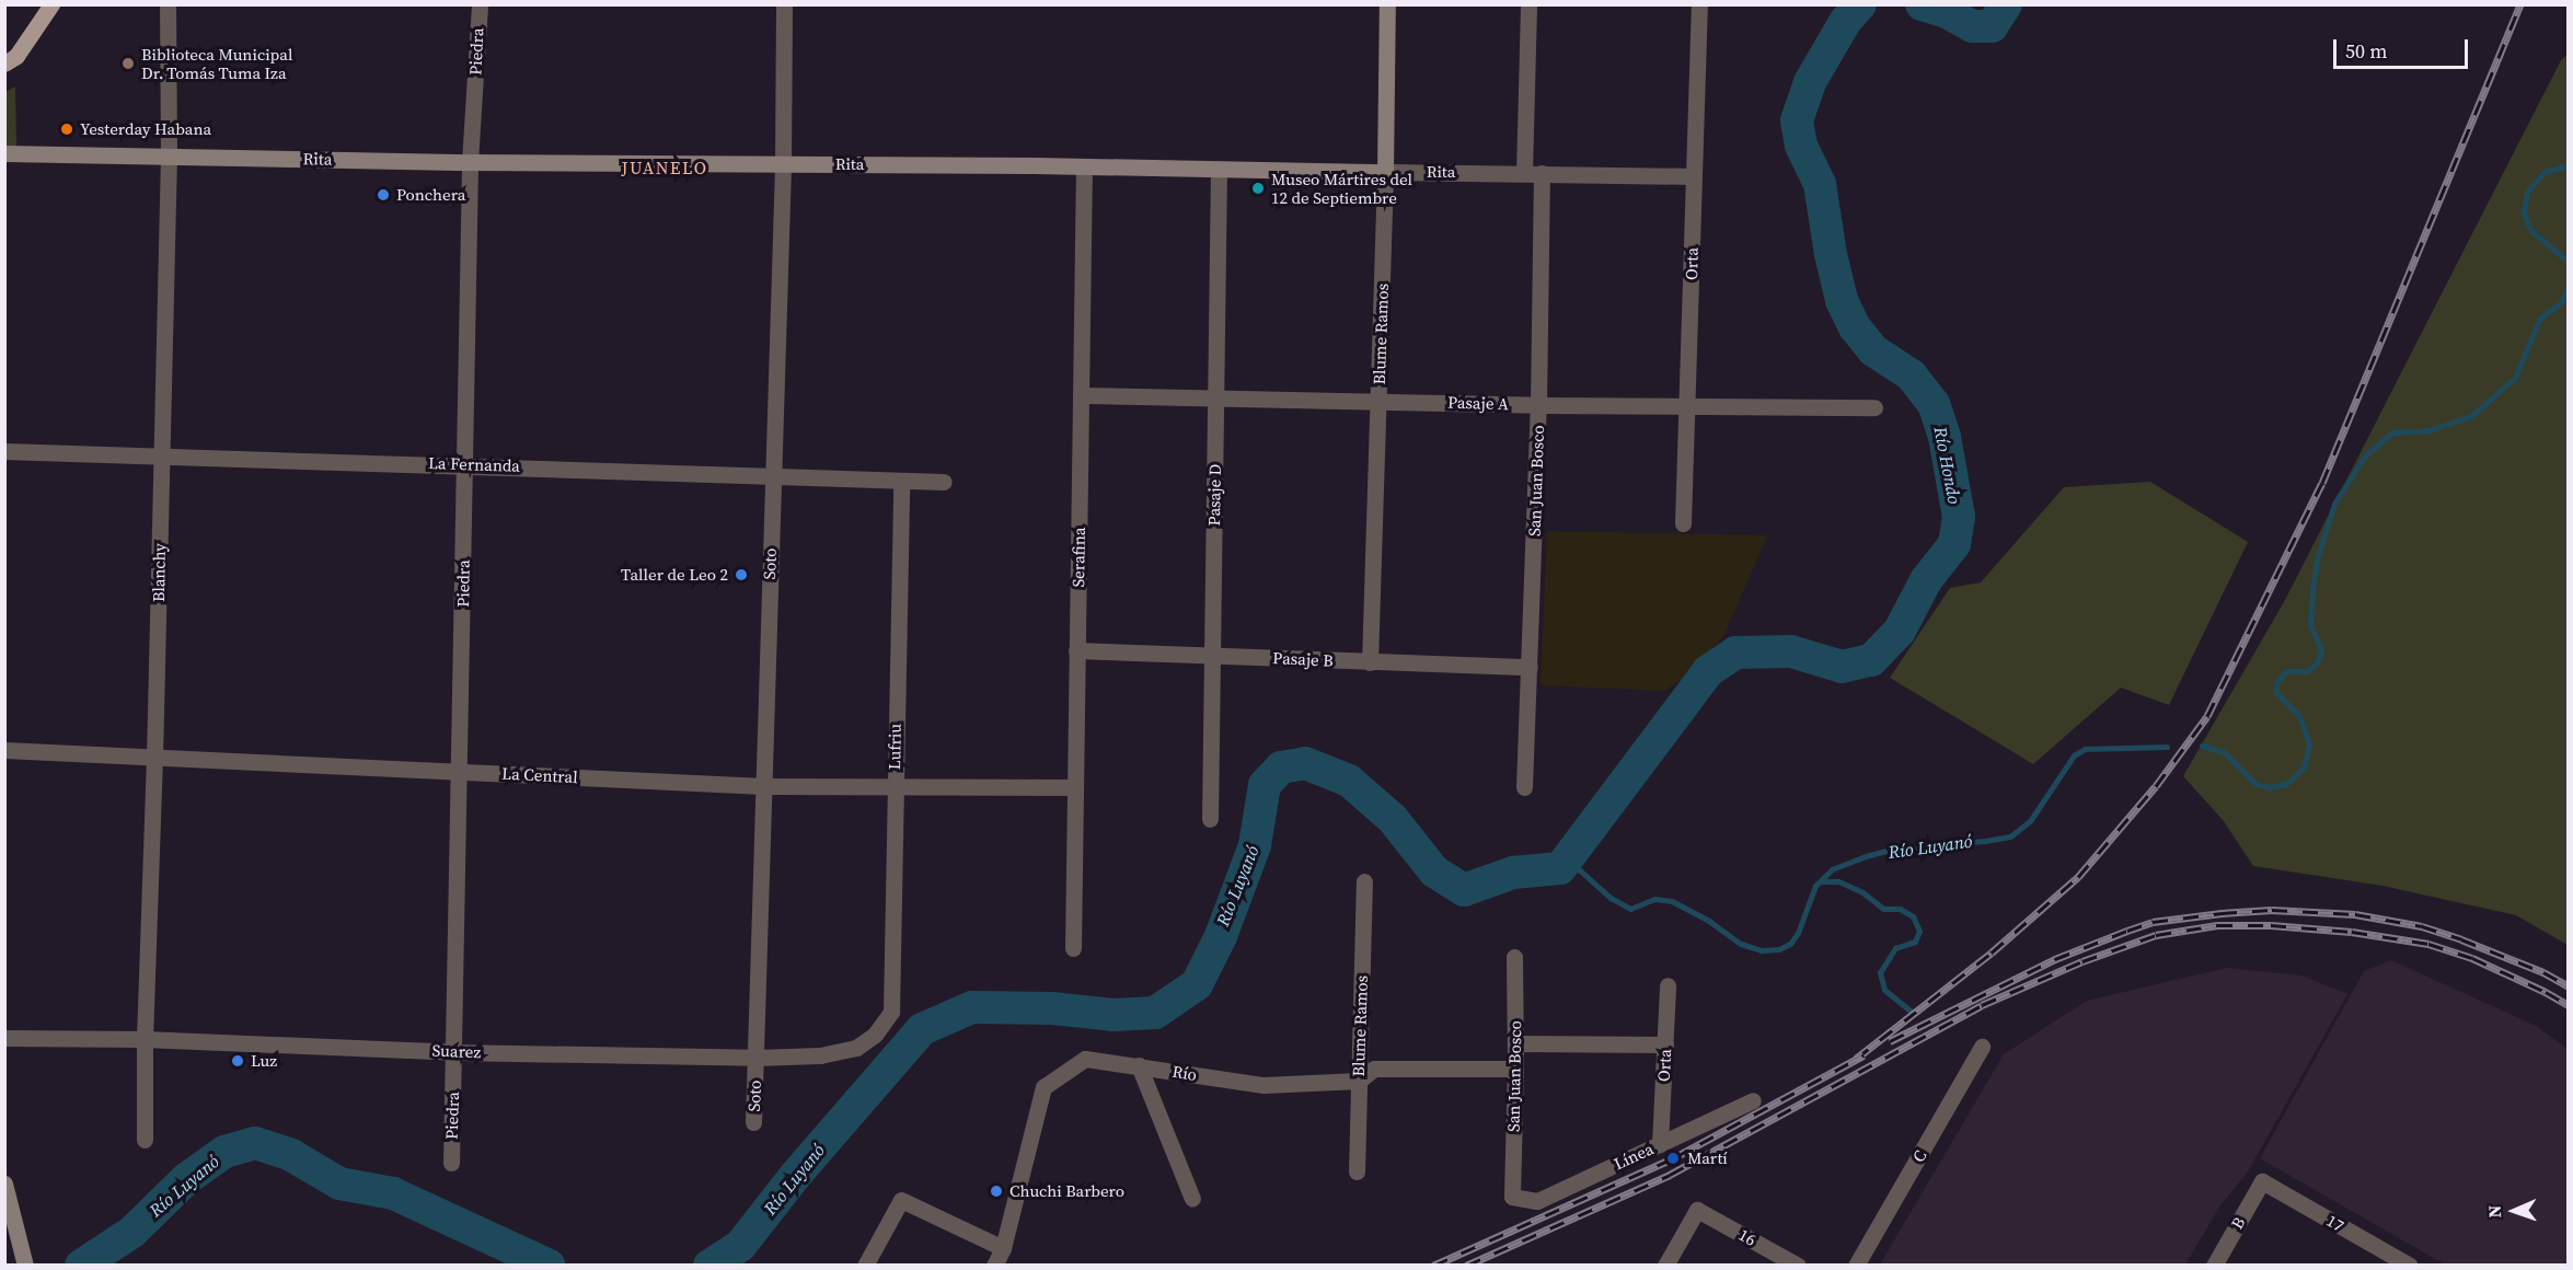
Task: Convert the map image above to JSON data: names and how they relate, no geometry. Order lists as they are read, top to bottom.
{
  "streets": {
    "street": [
      "Piedra",
      "Rita",
      "Orta",
      "Blume Ramos",
      "Pasaje A",
      "La Fernanda",
      "San Juan Bosco",
      "Pasaje D",
      "Serafina",
      "Soto",
      "Blanchy",
      "Pasaje B",
      "Lufriu",
      "La Central",
      "Suarez",
      "Río",
      "Línea",
      "C",
      "B",
      "17",
      "16"
    ]
  },
  "crossings": [
    ["Piedra", "Rita"],
    ["Piedra", "La Fernanda"],
    ["Piedra", "La Central"],
    ["Piedra", "Suarez"],
    ["Rita", "Orta"],
    ["Rita", "Blume Ramos"],
    ["Rita", "San Juan Bosco"],
    ["Rita", "Pasaje D"],
    ["Rita", "Serafina"],
    ["Rita", "Soto"],
    ["Rita", "Blanchy"],
    ["Orta", "Pasaje A"],
    ["Orta", "Línea"],
    ["Blume Ramos", "Pasaje A"],
    ["Blume Ramos", "Pasaje B"],
    ["Blume Ramos", "Río"],
    ["Pasaje A", "San Juan Bosco"],
    ["Pasaje A", "Pasaje D"],
    ["Pasaje A", "Serafina"],
    ["La Fernanda", "Soto"],
    ["La Fernanda", "Blanchy"],
    ["La Fernanda", "Lufriu"],
    ["San Juan Bosco", "Pasaje B"],
    ["San Juan Bosco", "Río"],
    ["San Juan Bosco", "Línea"],
    ["Pasaje D", "Pasaje B"],
    ["Serafina", "Pasaje B"],
    ["Serafina", "La Central"],
    ["Soto", "La Central"],
    ["Soto", "Suarez"],
    ["Blanchy", "La Central"],
    ["Blanchy", "Suarez"],
    ["Lufriu", "La Central"],
    ["Lufriu", "Suarez"],
    ["B", "17"]
  ],
  "districts": ["JUANELO"],
  "water": ["Río Hondo", "Río Luyanó"],
  "places": [
    "Biblioteca Municipal Dr. Tomás Tuma Iza",
    "Yesterday Habana",
    "Museo Mártires del 12 de Septiembre",
    "Ponchera",
    "Taller de Leo 2",
    "Luz",
    "Martí",
    "Chuchi Barbero"
  ],
  "scale_bar": "50 m",
  "north": "left"
}
